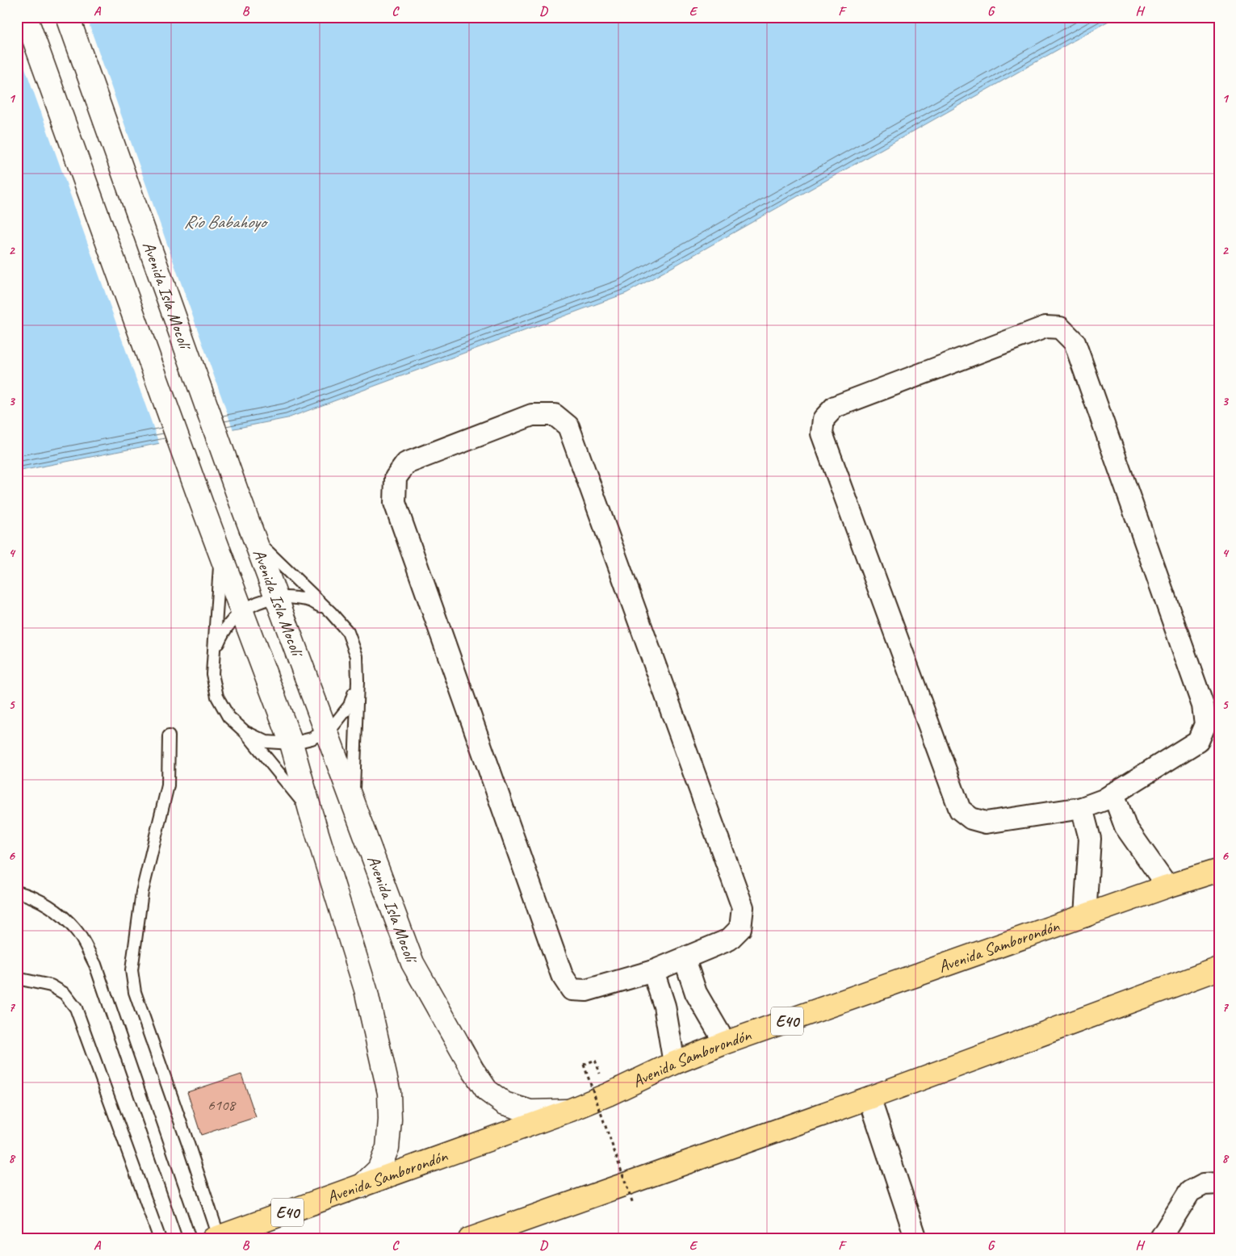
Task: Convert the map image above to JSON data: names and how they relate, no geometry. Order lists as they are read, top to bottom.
{
  "streets": {
    "highway": ["Avenida Samborondón", "E40"],
    "street": ["Avenida Isla Mocolí"]
  },
  "crossings": [
    ["Avenida Isla Mocolí", "Avenida Samborondón"]
  ],
  "water": ["Río Babahoyo"],
  "house_numbers": ["6108"],
  "grid": {
    "columns": [
      "A",
      "B",
      "C",
      "D",
      "E",
      "F",
      "G",
      "H"
    ],
    "rows": [
      "1",
      "2",
      "3",
      "4",
      "5",
      "6",
      "7",
      "8"
    ]
  }
}
